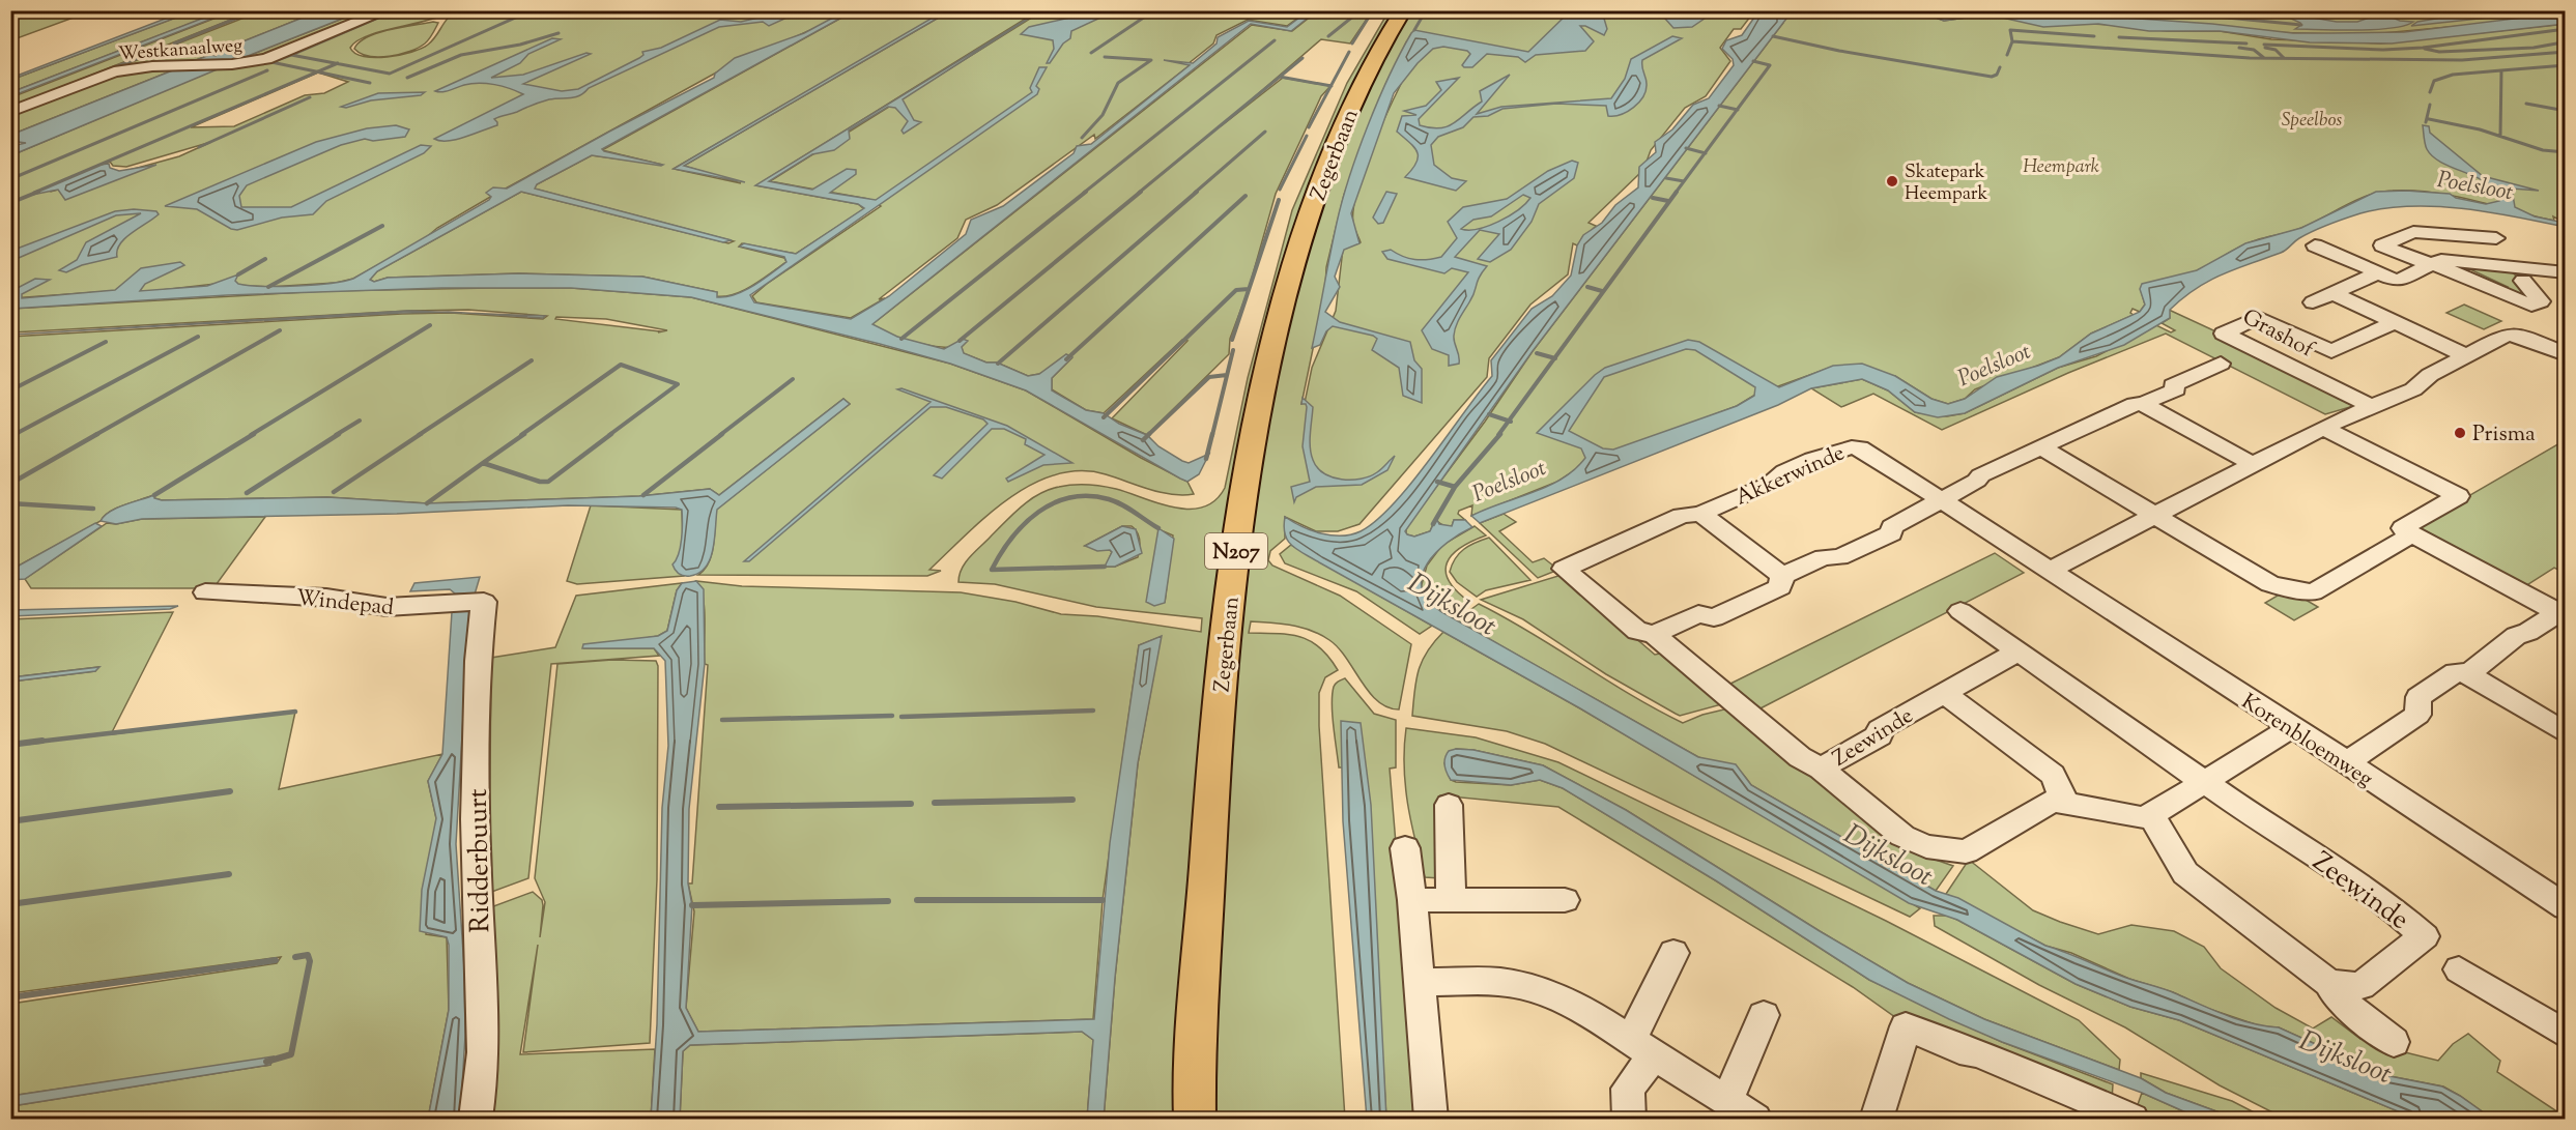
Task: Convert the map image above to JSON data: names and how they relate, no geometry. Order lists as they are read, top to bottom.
{
  "streets": {
    "main road": ["Zegerbaan", "N207"],
    "street": [
      "Westkanaalweg",
      "Grashof",
      "Akkerwinde",
      "Windepad",
      "Zeewinde",
      "Korenbloemweg",
      "Ridderbuurt"
    ]
  },
  "crossings": [
    ["Akkerwinde", "Zeewinde"],
    ["Akkerwinde", "Korenbloemweg"],
    ["Windepad", "Ridderbuurt"]
  ],
  "water": ["Poelsloot", "Dijksloot"],
  "parks": ["Speelbos", "Heempark"],
  "places": ["Skatepark Heempark", "Prisma"]
}
